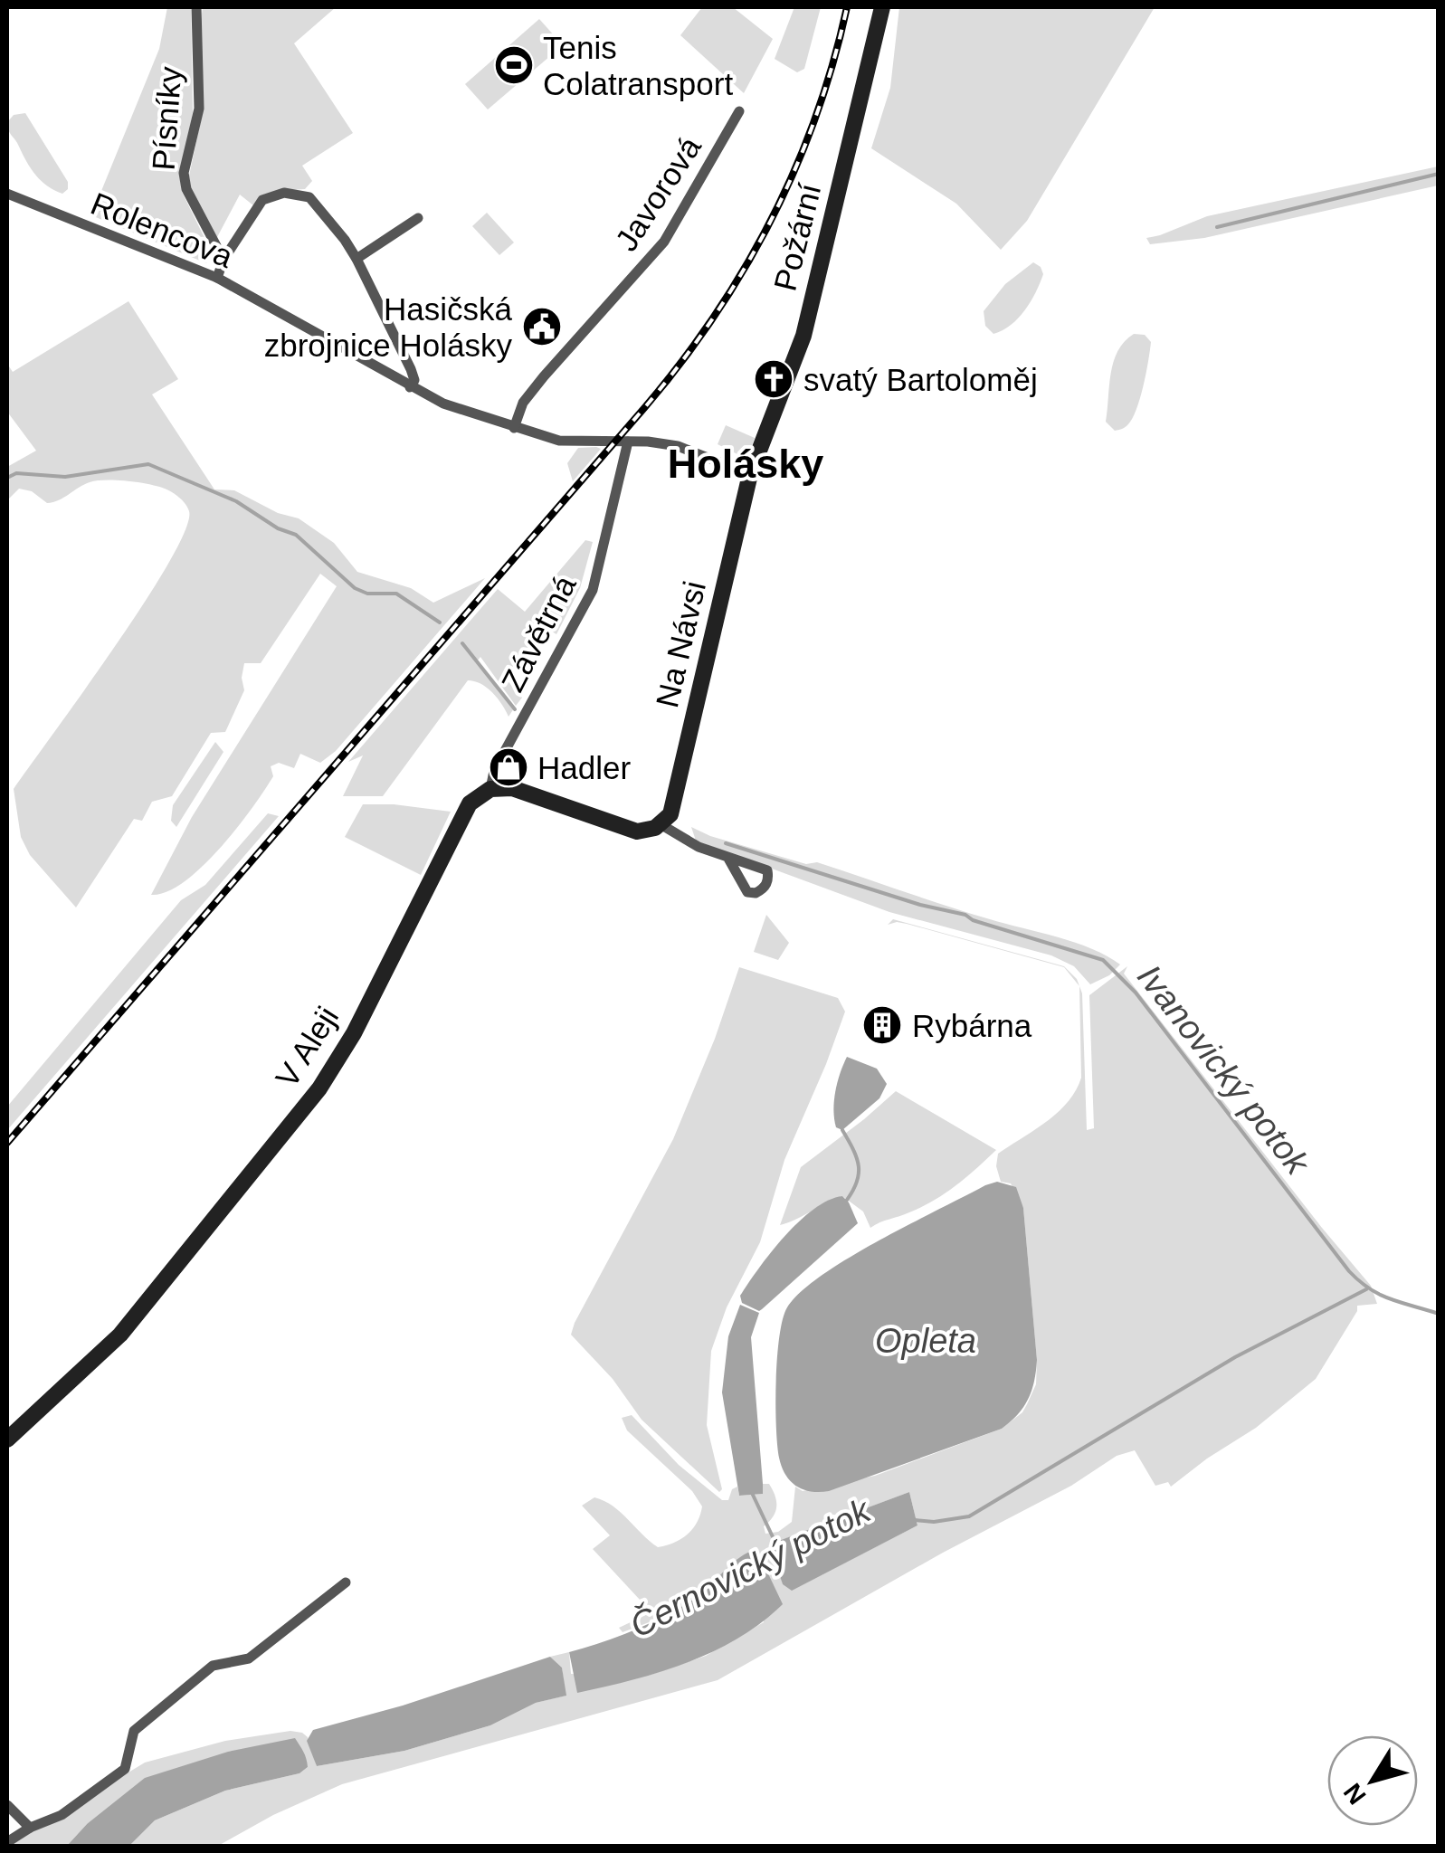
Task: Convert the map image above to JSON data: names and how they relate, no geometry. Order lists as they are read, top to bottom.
{
  "streets": {
    "street": [
      "Písníky",
      "Javorová",
      "Rolencova",
      "Požární",
      "Závětrná",
      "Na Návsi",
      "V Aleji"
    ]
  },
  "crossings": [
    ["Javorová", "Rolencova"],
    ["Rolencova", "Požární"],
    ["Rolencova", "Závětrná"],
    ["Rolencova", "Na Návsi"],
    ["Požární", "Na Návsi"],
    ["Závětrná", "V Aleji"]
  ],
  "districts": ["Holásky"],
  "water": ["Ivanovický potok", "Opleta", "Černovický potok"],
  "places": {
    "sports": ["Tenis Colatransport"],
    "public building": ["Hasičská zbrojnice Holásky"],
    "church": ["svatý Bartoloměj"],
    "shop": ["Hadler"],
    "building": ["Rybárna"]
  },
  "north": "bottom left"
}
